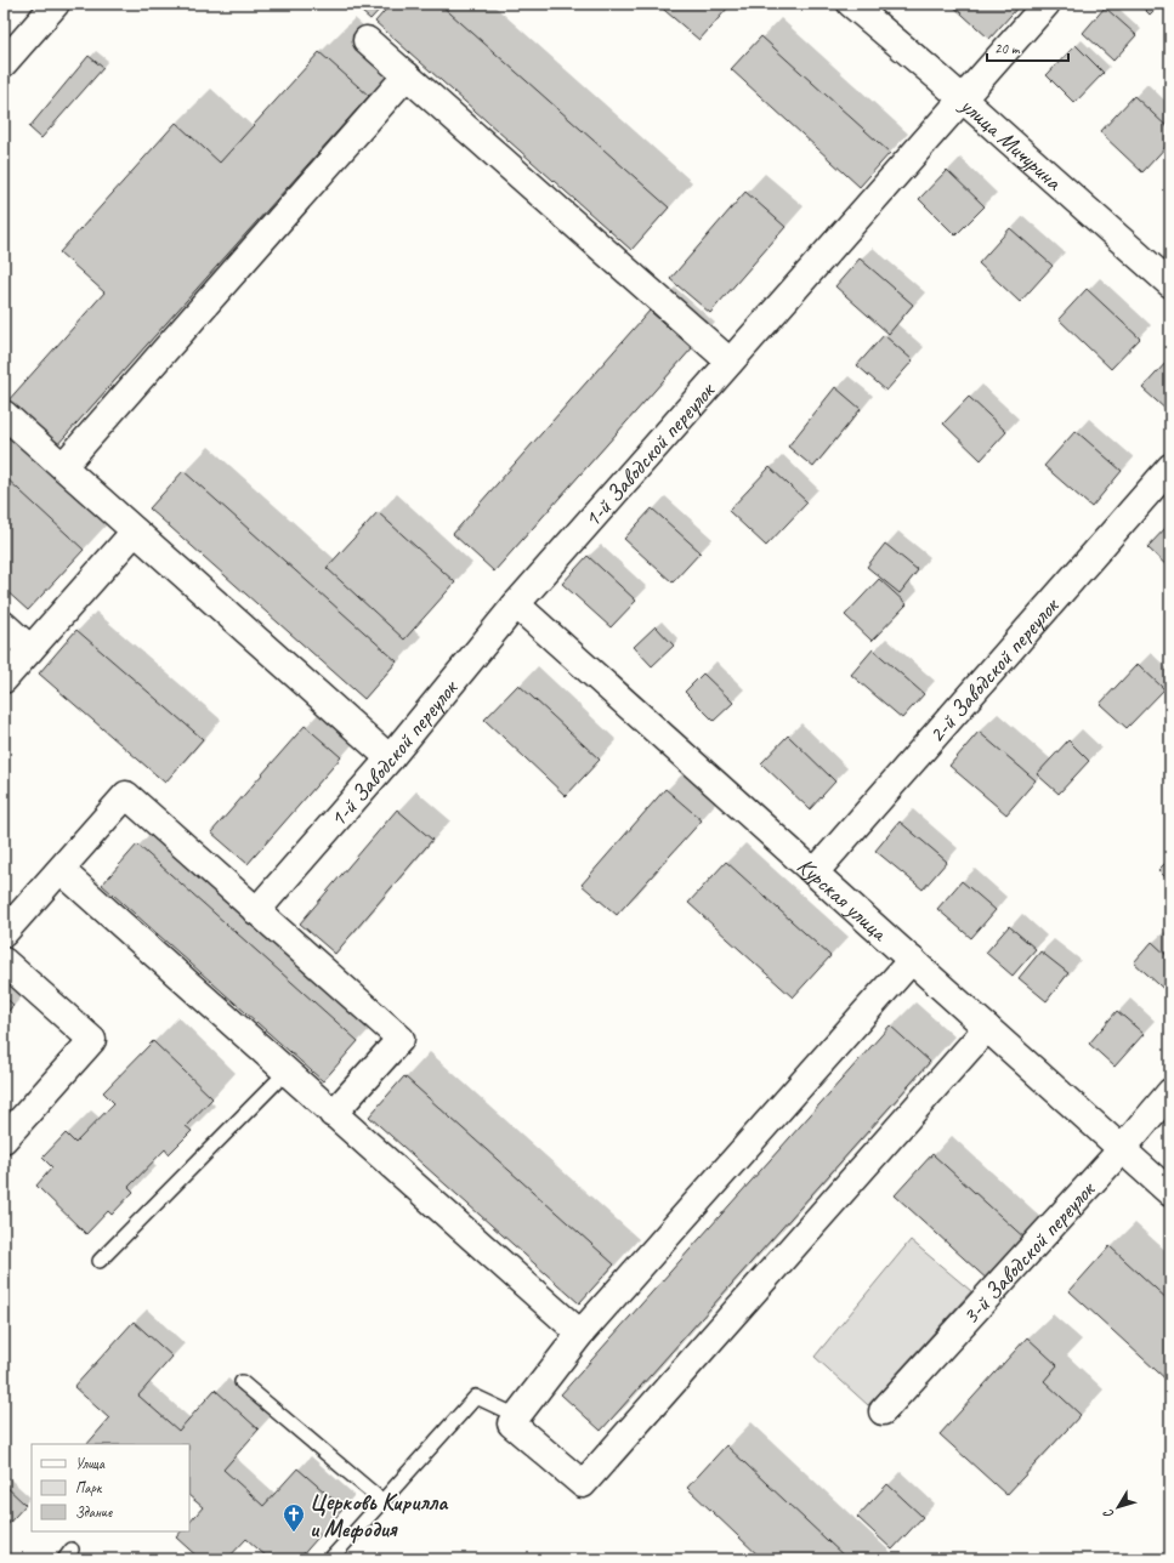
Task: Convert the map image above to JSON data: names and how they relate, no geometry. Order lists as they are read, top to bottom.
{
  "streets": {
    "street": [
      "улица Мичурина",
      "1-й Заводской переулок",
      "2-й Заводской переулок",
      "Курская улица",
      "3-й Заводской переулок"
    ]
  },
  "crossings": [
    ["улица Мичурина", "1-й Заводской переулок"],
    ["1-й Заводской переулок", "Курская улица"],
    ["2-й Заводской переулок", "Курская улица"],
    ["Курская улица", "3-й Заводской переулок"]
  ],
  "places": {
    "church": ["Церковь Кирилла и Мефодия"]
  },
  "legend": ["Улица", "Парк", "Здание"],
  "scale_bar": "20 m",
  "north": "bottom left"
}
